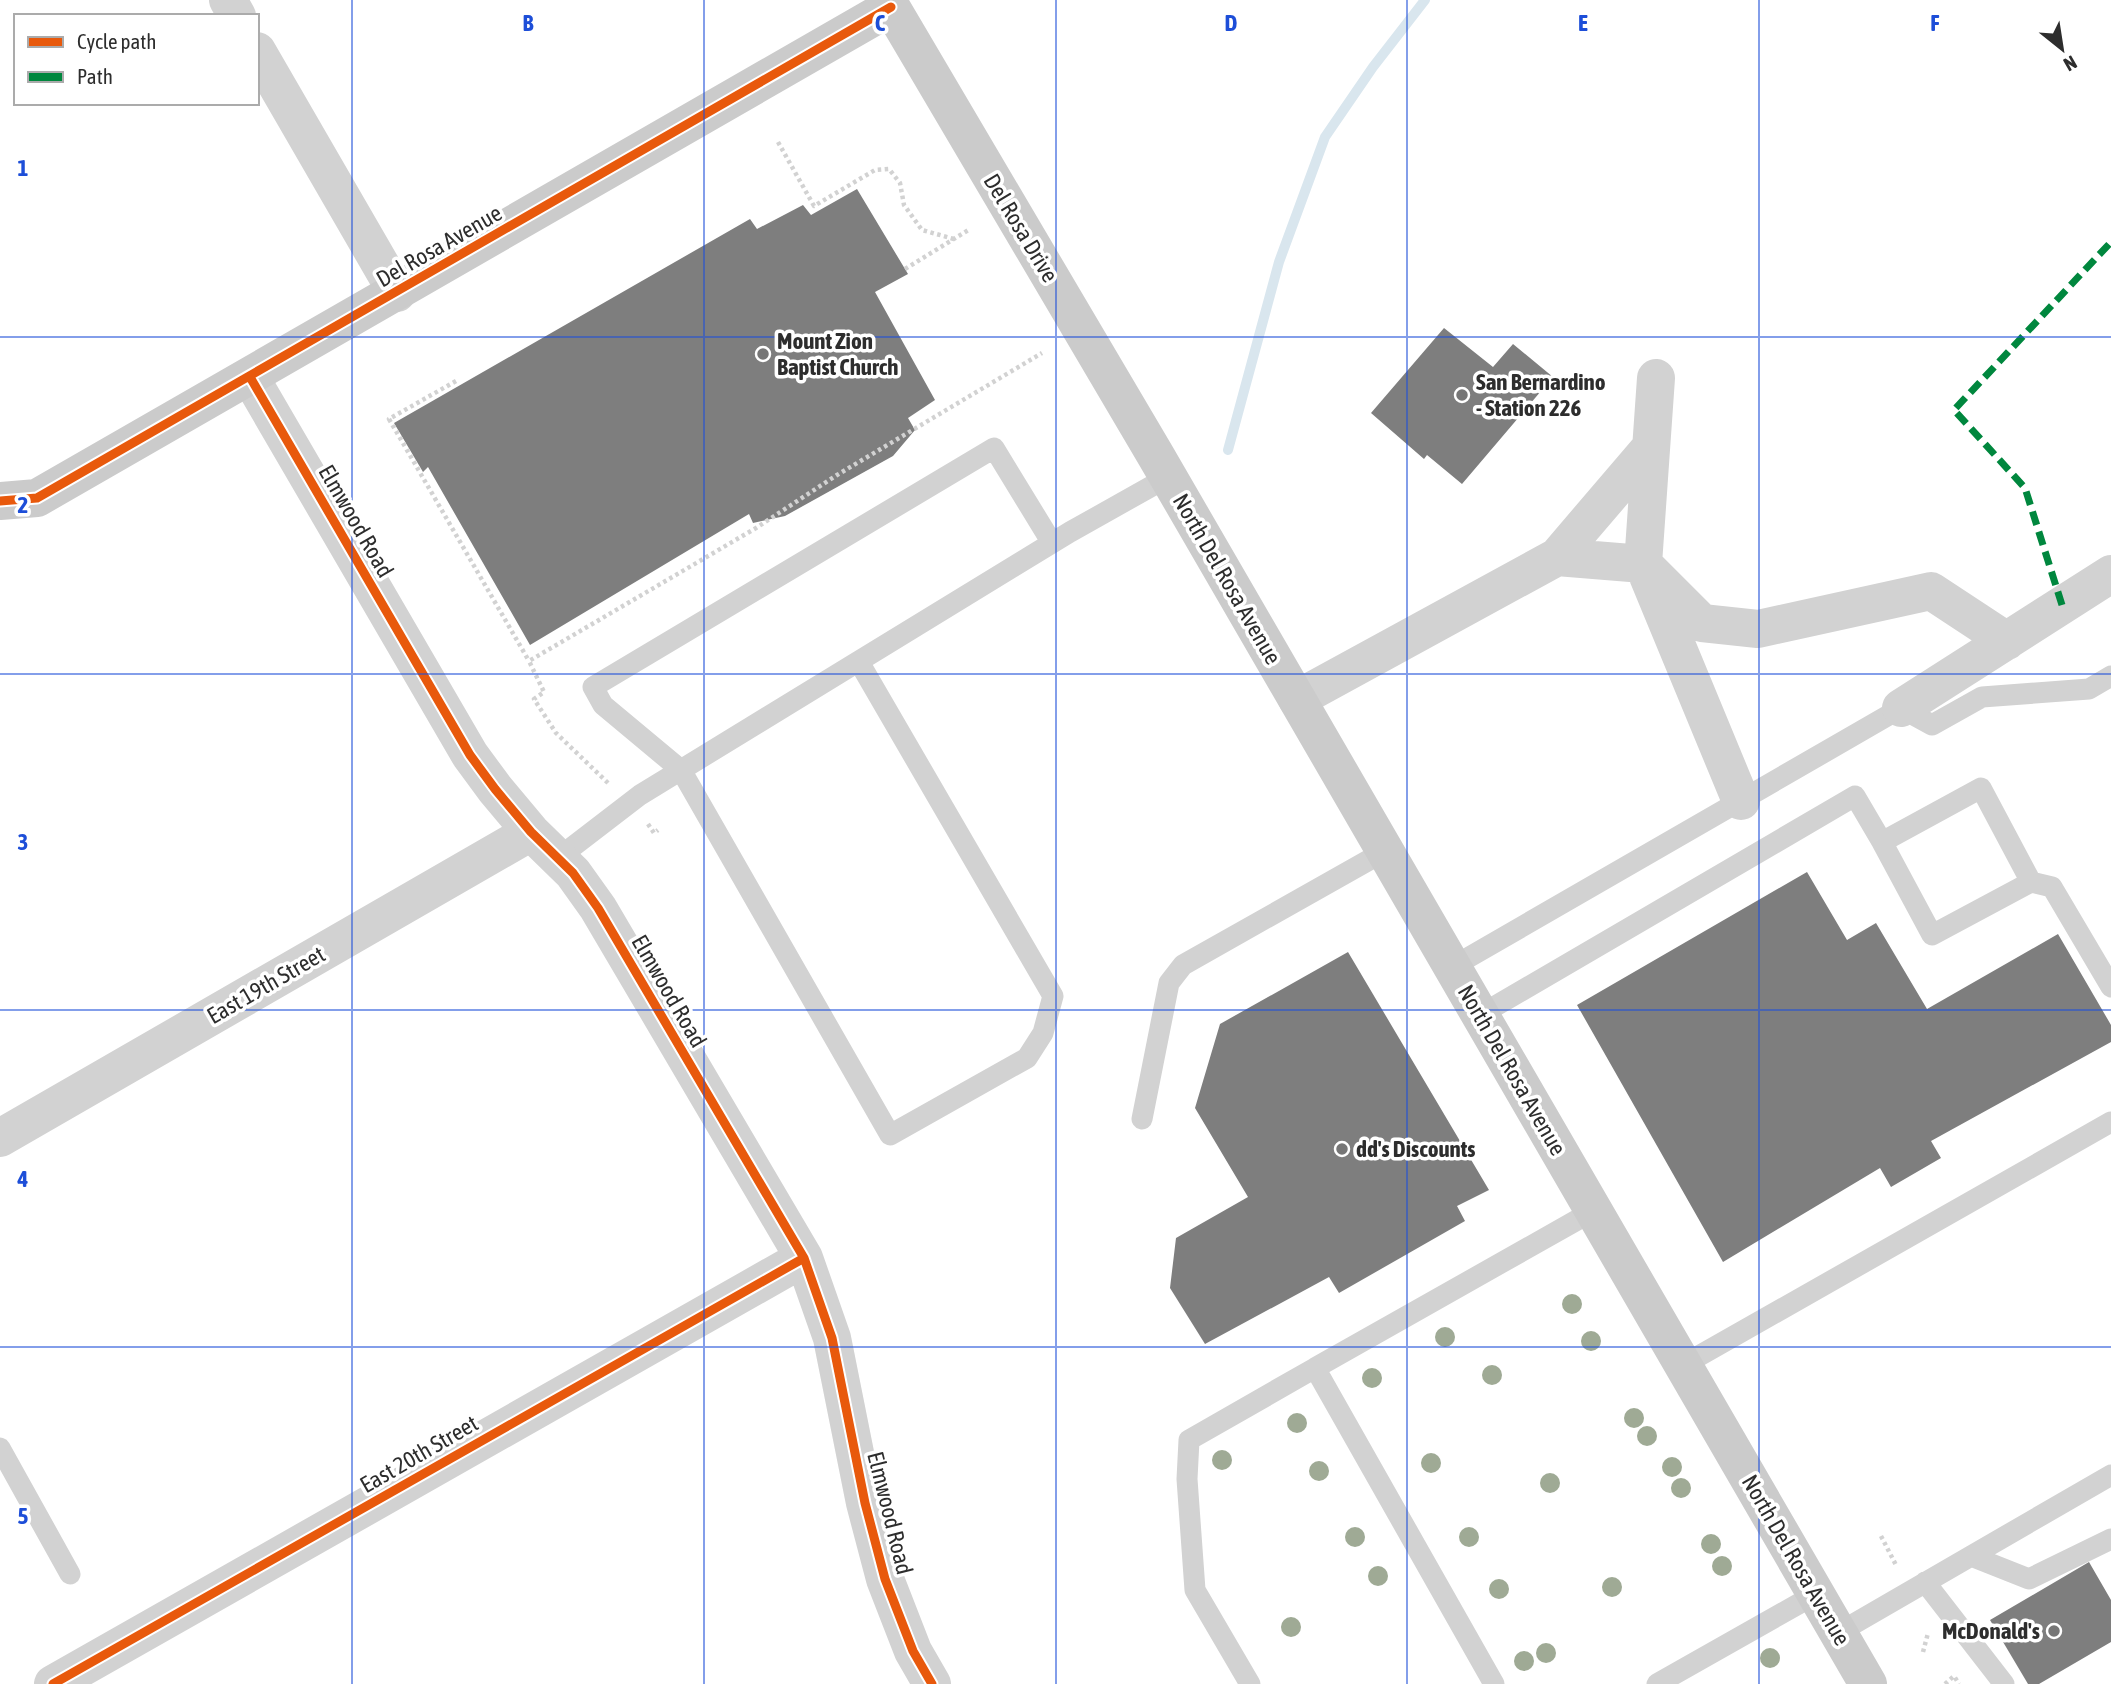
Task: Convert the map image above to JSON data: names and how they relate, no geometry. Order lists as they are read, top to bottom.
{
  "streets": {
    "main road": ["Del Rosa Drive", "Del Rosa Avenue", "North Del Rosa Avenue"],
    "street": ["Elmwood Road", "East 19th Street", "East 20th Street"]
  },
  "crossings": [
    ["Del Rosa Drive", "Del Rosa Avenue"],
    ["Del Rosa Drive", "North Del Rosa Avenue"],
    ["Del Rosa Avenue", "Elmwood Road"],
    ["Elmwood Road", "East 19th Street"],
    ["Elmwood Road", "East 20th Street"]
  ],
  "places": [
    "Mount Zion Baptist Church",
    "San Bernardino - Station 226",
    "dd's Discounts",
    "McDonald's"
  ],
  "legend": ["Cycle path", "Path"],
  "north": "bottom right",
  "grid": {
    "columns": [
      "B",
      "C",
      "D",
      "E",
      "F"
    ],
    "rows": [
      "1",
      "2",
      "3",
      "4",
      "5"
    ]
  }
}
